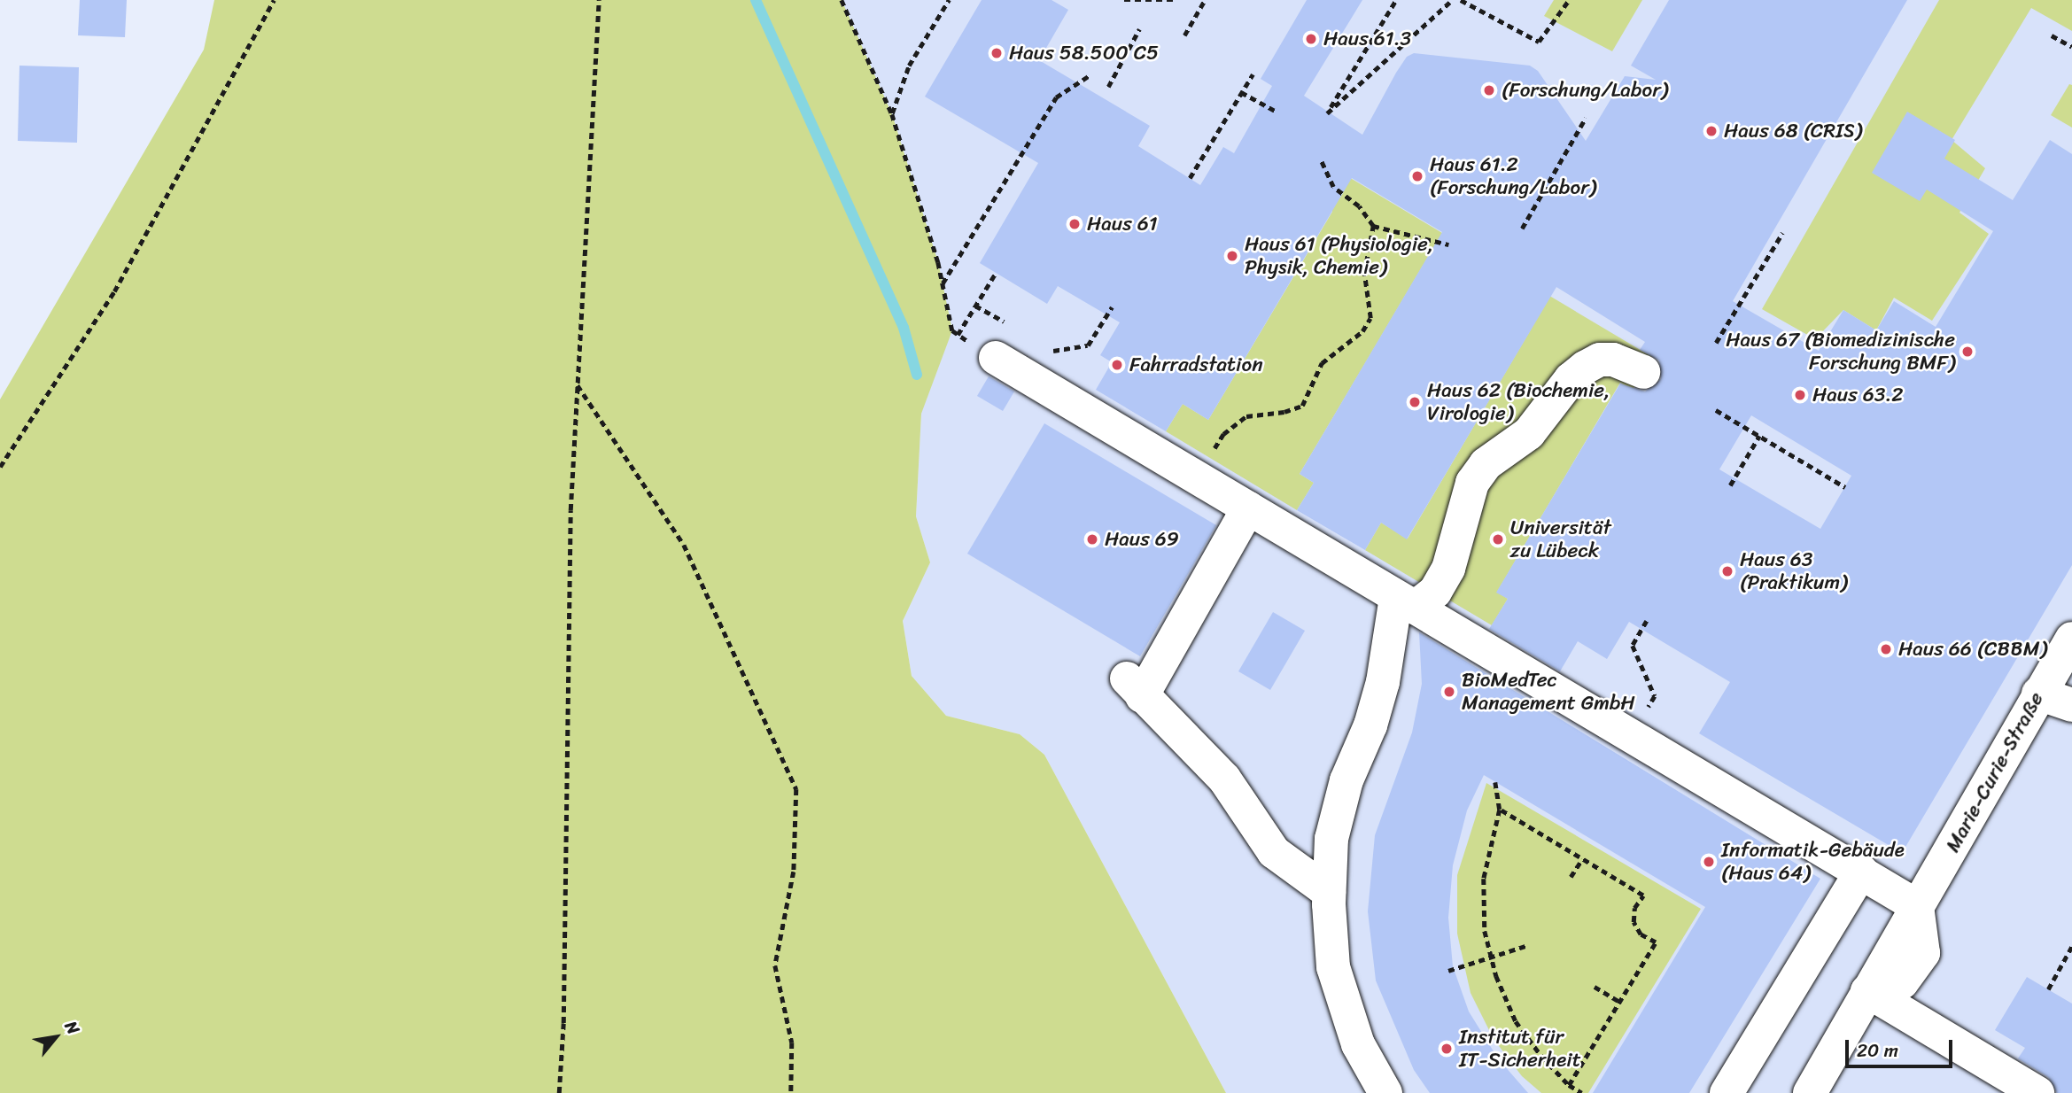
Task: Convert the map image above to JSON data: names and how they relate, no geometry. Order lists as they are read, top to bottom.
{
  "streets": {
    "street": ["Marie-Curie-Straße"]
  },
  "places": [
    "Haus 61.3",
    "Haus 58.500 C5",
    "(Forschung/Labor)",
    "Haus 68 (CRIS)",
    "Haus 61.2 (Forschung/Labor)",
    "Haus 61",
    "Haus 61 (Physiologie, Physik, Chemie)",
    "Haus 67 (Biomedizinische Forschung BMF)",
    "Fahrradstation",
    "Haus 63.2",
    "Haus 62 (Biochemie, Virologie)",
    "Haus 69",
    "Universität zu Lübeck",
    "Haus 63 (Praktikum)",
    "Haus 66 (CBBM)",
    "BioMedTec Management GmbH",
    "Informatik-Gebäude (Haus 64)",
    "Institut für IT-Sicherheit"
  ],
  "scale_bar": "20 m",
  "north": "top right"
}
